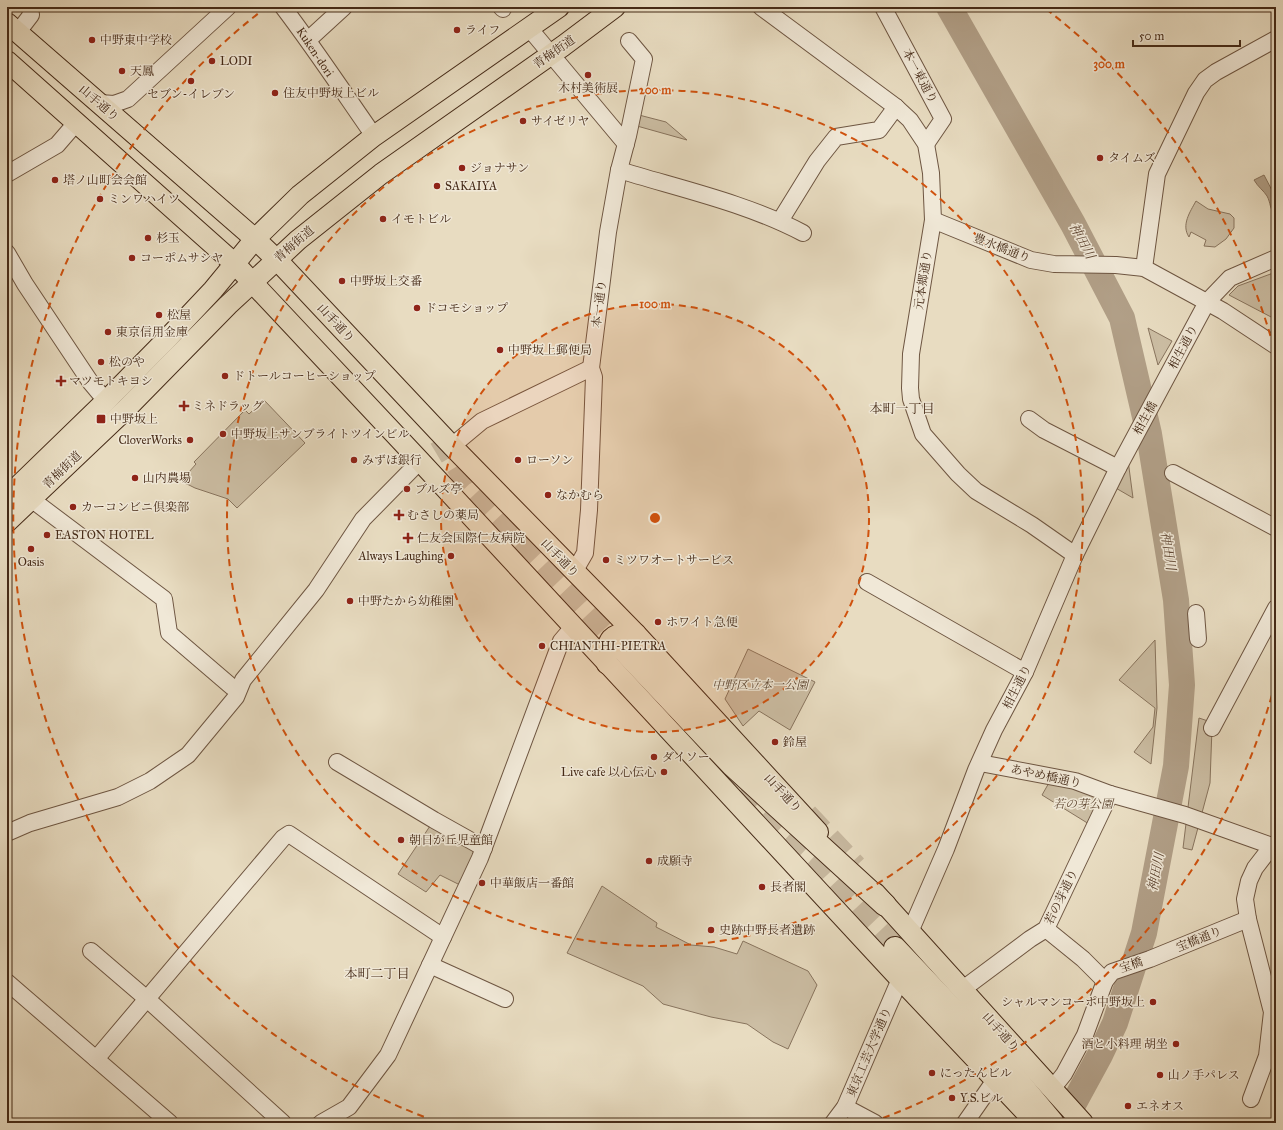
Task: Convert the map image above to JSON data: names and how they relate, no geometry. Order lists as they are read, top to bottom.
{
  "streets": {
    "main road": ["青梅街道", "山手通り"],
    "street": [
      "Kuken-dori",
      "本一東通り",
      "豊水橋通り",
      "元本郷通り",
      "本一通り",
      "相生通り",
      "相生橋",
      "あやめ橋通り",
      "若の芽通り",
      "宝橋通り",
      "宝橋",
      "東京工芸大学通り"
    ]
  },
  "crossings": [
    ["Kuken-dori", "青梅街道"],
    ["青梅街道", "山手通り"],
    ["本一東通り", "元本郷通り"],
    ["山手通り", "本一通り"],
    ["山手通り", "相生通り"],
    ["山手通り", "若の芽通り"],
    ["豊水橋通り", "元本郷通り"],
    ["元本郷通り", "相生通り"],
    ["相生通り", "相生橋"],
    ["相生通り", "あやめ橋通り"],
    ["あやめ橋通り", "若の芽通り"],
    ["あやめ橋通り", "宝橋通り"],
    ["宝橋通り", "宝橋"]
  ],
  "districts": ["本町一丁目", "本町二丁目"],
  "water": ["神田川"],
  "parks": ["中野区立本一公園", "若の芽公園"],
  "places": {
    "other": [
      "ライフ",
      "中野東中学校",
      "LODI",
      "天鳳",
      "木村美術展",
      "セブン-イレブン",
      "住友中野坂上ビル",
      "サイゼリヤ",
      "タイムズ",
      "ジョナサン",
      "塔ノ山町会会館",
      "SAKAIYA",
      "ミンワハイツ",
      "イモトビル",
      "杉玉",
      "コーポムサシヤ",
      "中野坂上交番",
      "ドコモショップ",
      "松屋",
      "東京信用金庫",
      "中野坂上郵便局",
      "松のや",
      "ドトールコーヒーショップ",
      "中野坂上サンブライトツインビル",
      "CloverWorks",
      "みずほ銀行",
      "ローソン",
      "山内農場",
      "ブルズ亭",
      "なかむら",
      "カーコンビニ倶楽部",
      "EASTON HOTEL",
      "Oasis",
      "Always Laughing",
      "ミツワオートサービス",
      "中野たから幼稚園",
      "ホワイト急便",
      "CHIANTHI-PIETRA",
      "鈴屋",
      "ダイソー",
      "Live cafe 以心伝心",
      "朝日が丘児童館",
      "成願寺",
      "中華飯店一番館",
      "長者閣",
      "史跡中野長者遺跡",
      "シャルマンコーポ中野坂上",
      "酒と小料理 胡坐",
      "にったんビル",
      "山ノ手パレス",
      "Y.S.ビル",
      "エネオス"
    ],
    "health": [
      "マツモトキヨシ",
      "ミネドラッグ",
      "むさしの薬局",
      "仁友会国際仁友病院"
    ],
    "transit": ["中野坂上"]
  },
  "scale_bar": "50 m",
  "rings": ["300 m", "200 m", "100 m"]
}
